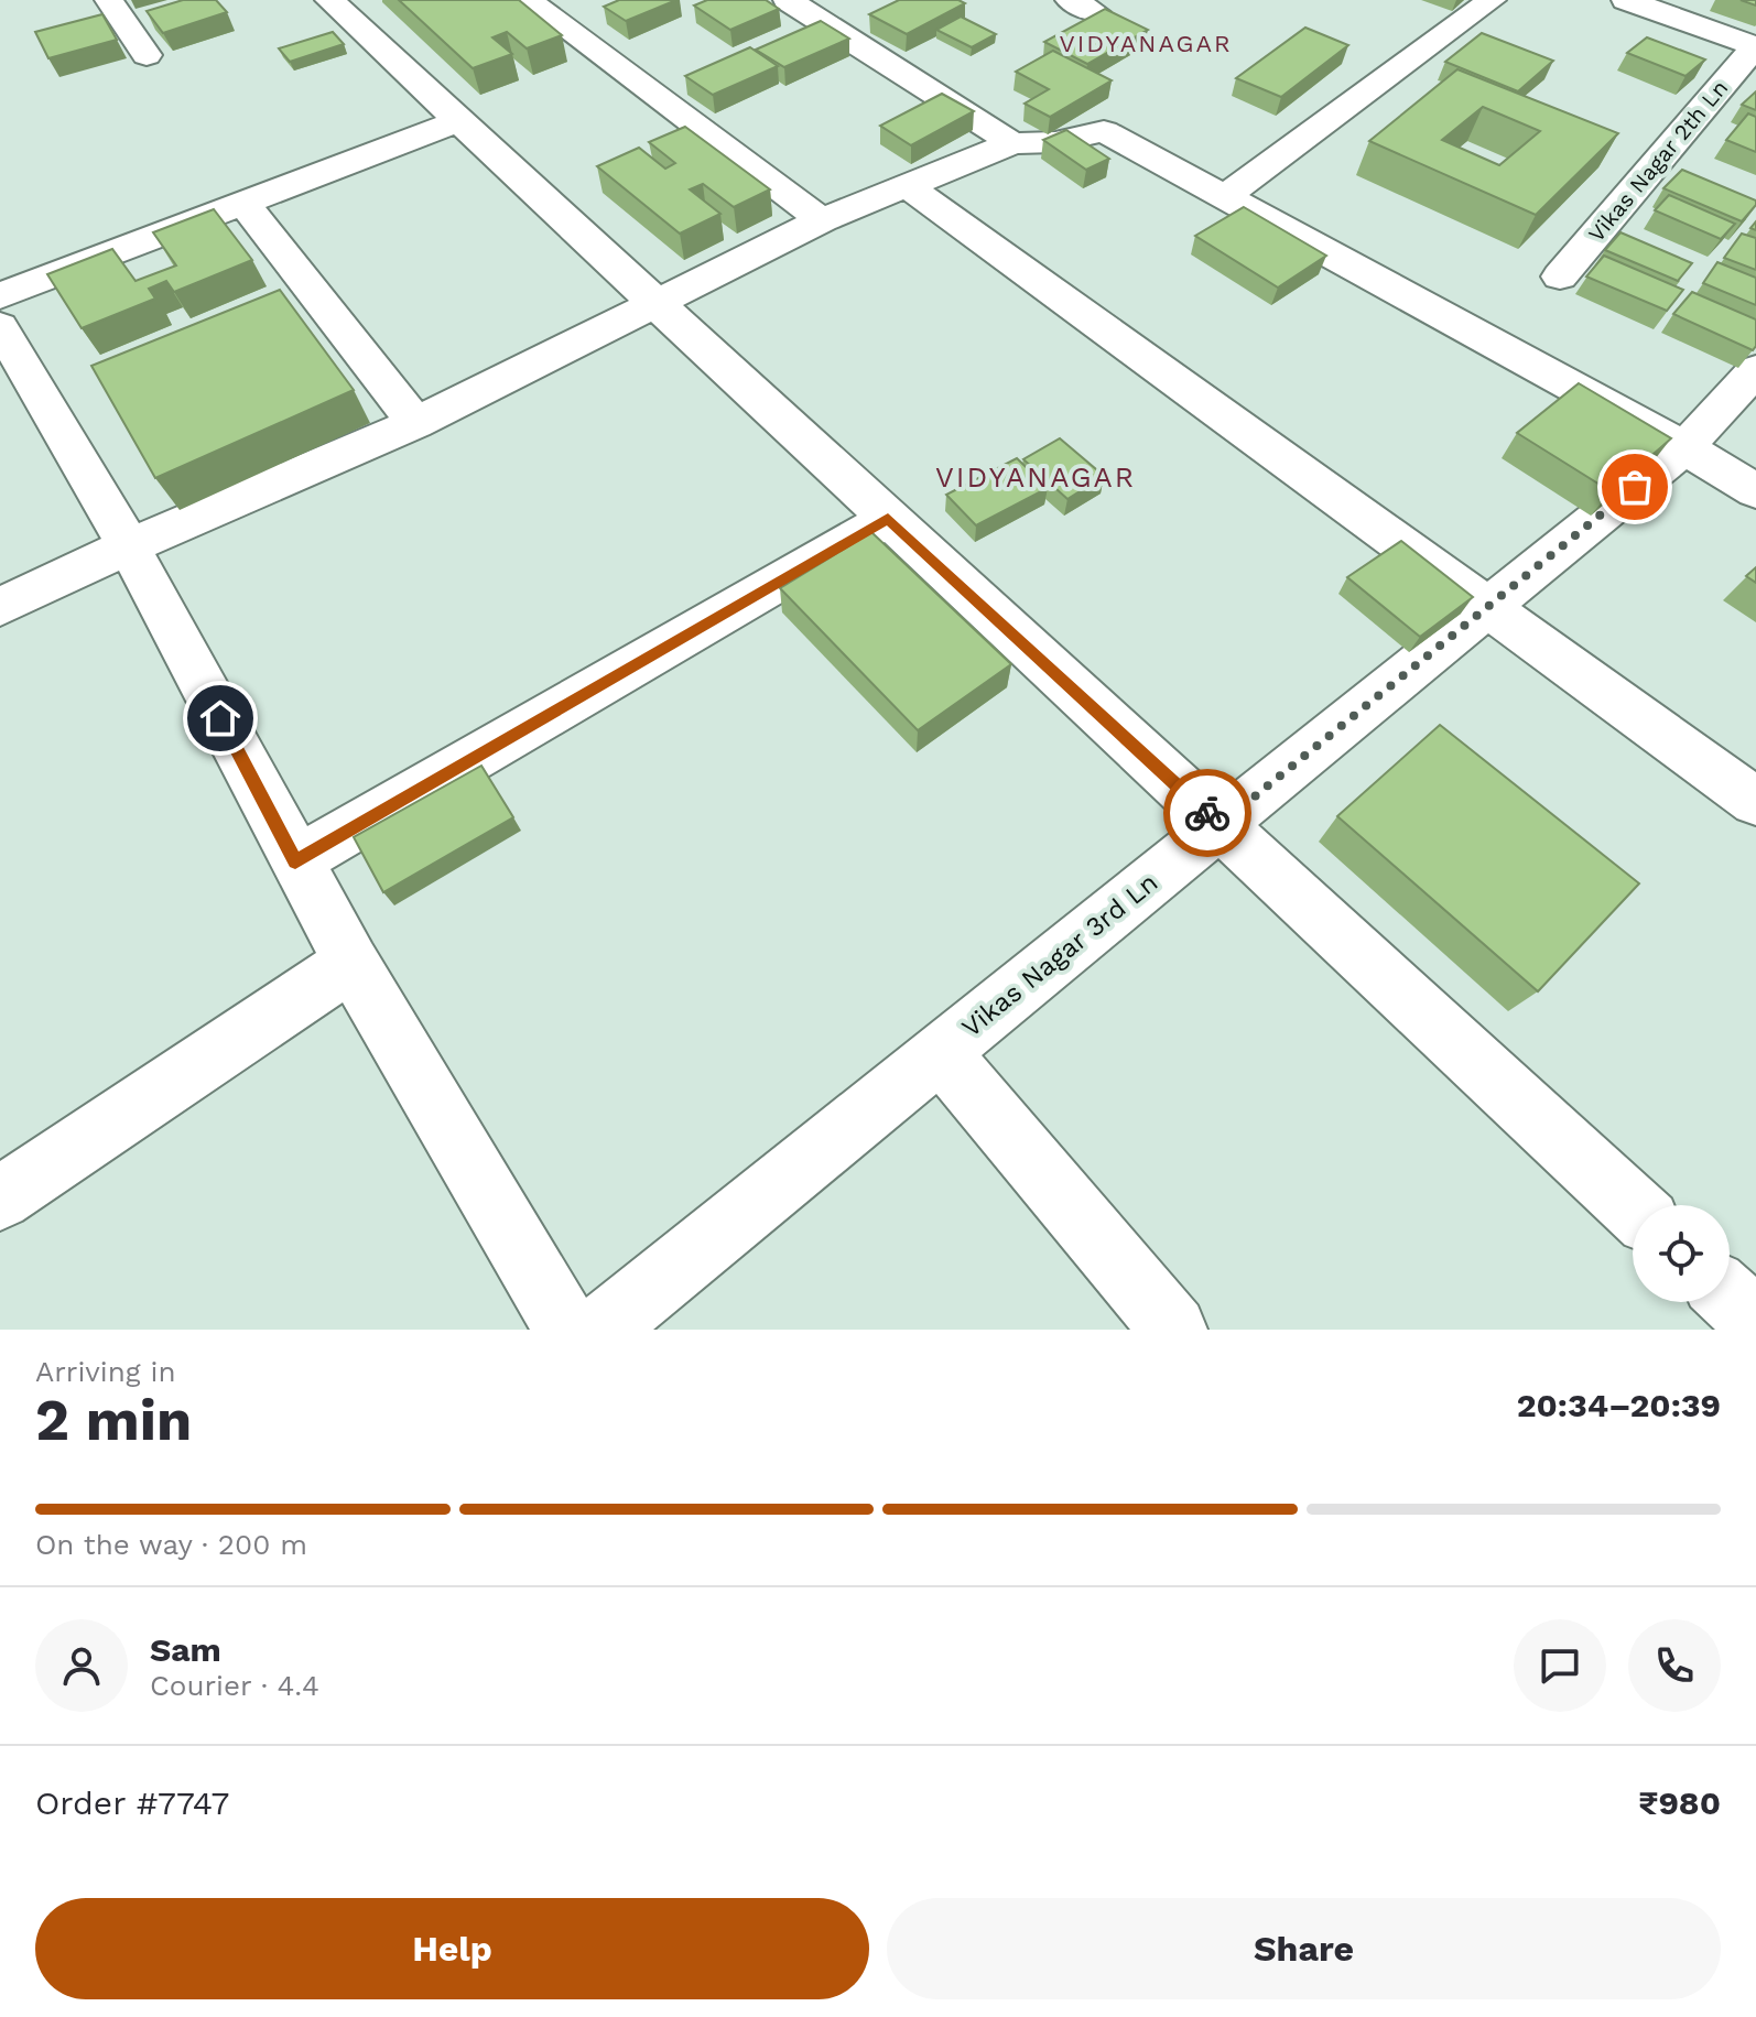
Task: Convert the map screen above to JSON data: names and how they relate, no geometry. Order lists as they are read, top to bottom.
{
  "streets": {
    "street": ["Vikas Nagar 2th Ln", "Vikas Nagar 3rd Ln"]
  },
  "districts": ["VIDYANAGAR", "VIDYANAGAR"],
  "page": {
    "heading": ["2 min", "Arriving in", "20:34–20:39"],
    "panel": [
      "Sam",
      "Courier · 4.4",
      "Order #7747",
      "₹980"
    ],
    "bar": "On the way · 200 m",
    "buttons": ["Help", "Share"]
  }
}
